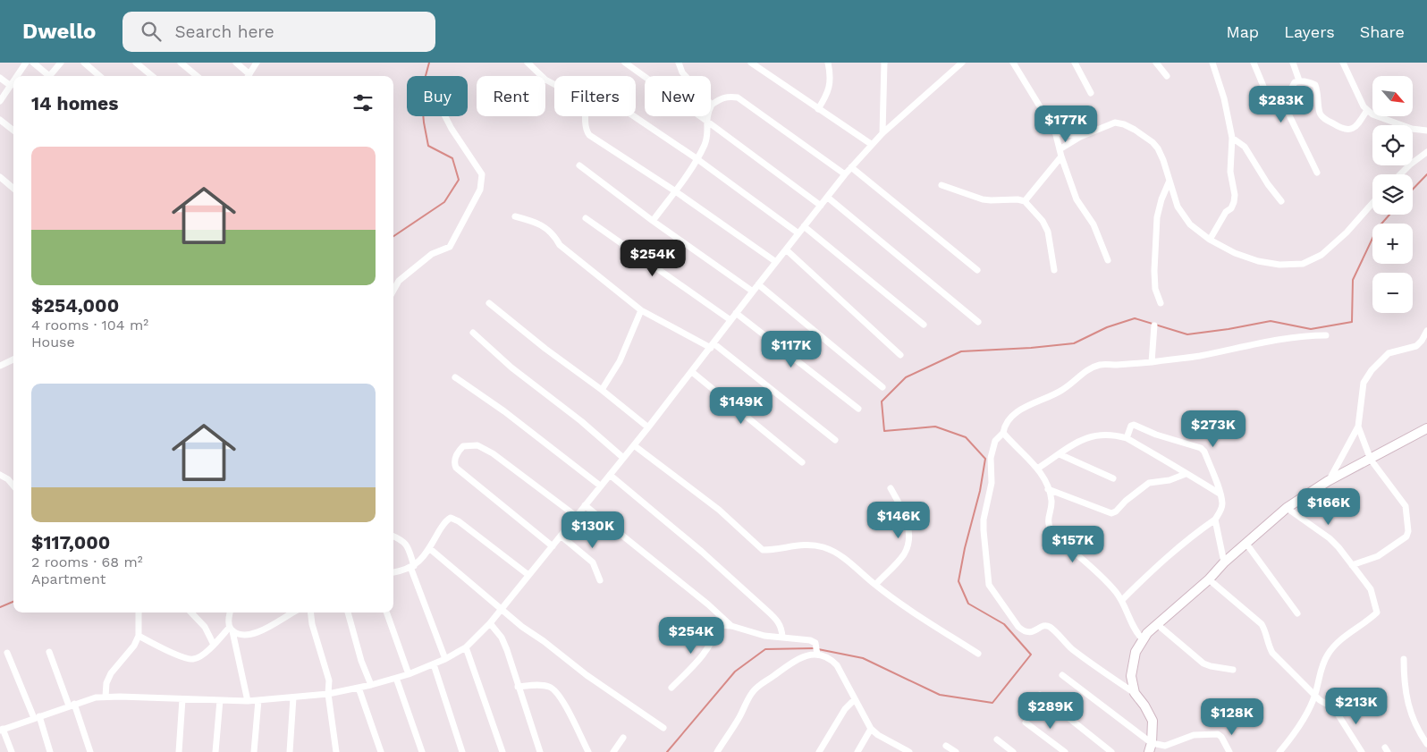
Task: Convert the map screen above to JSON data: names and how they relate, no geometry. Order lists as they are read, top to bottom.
{
  "north": "bottom right",
  "page": {
    "header": "Dwello",
    "search": "Search here",
    "nav": ["Map", "Layers", "Share"],
    "map_buttons": ["+", "−"],
    "chip": [
      "Buy",
      "Rent",
      "Filters",
      "New"
    ],
    "heading": "14 homes",
    "price": [
      "$283K",
      "$177K",
      "$254K",
      "$117K",
      "$149K",
      "$273K",
      "$166K",
      "$146K",
      "$130K",
      "$157K",
      "$254K",
      "$213K",
      "$289K",
      "$128K"
    ],
    "list": [
      {
        "name": "$254,000",
        "note": "4 rooms · 104 m² · House"
      },
      {
        "name": "$117,000",
        "note": "2 rooms · 68 m² · Apartment"
      }
    ]
  }
}
